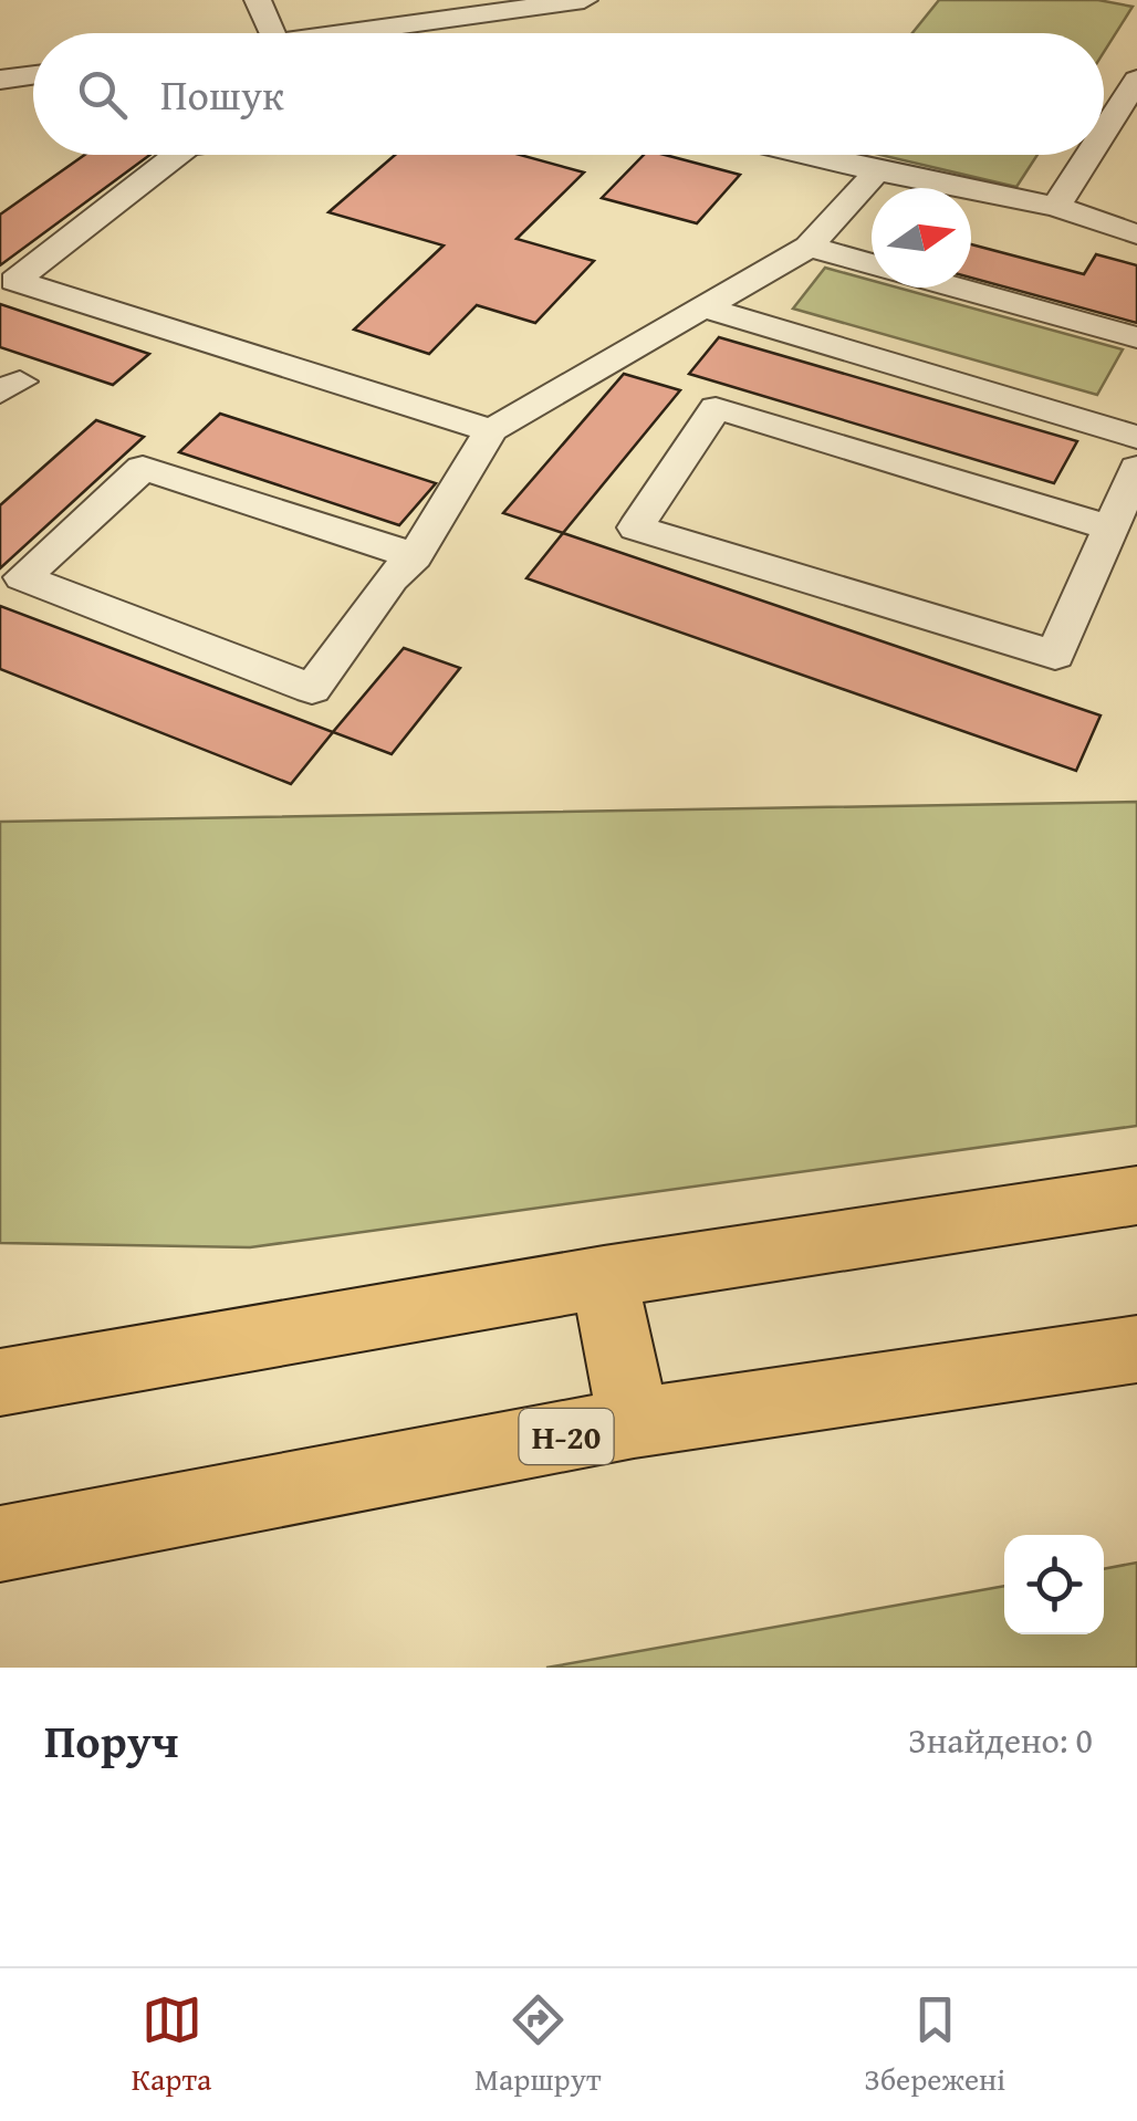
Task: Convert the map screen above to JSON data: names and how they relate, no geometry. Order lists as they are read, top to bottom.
{
  "streets": {
    "main road": ["Н-20"]
  },
  "north": "right",
  "page": {
    "search": "Пошук",
    "heading": ["Поруч", "Знайдено: 0"],
    "nav": ["Карта", "Маршрут", "Збережені"]
  }
}
